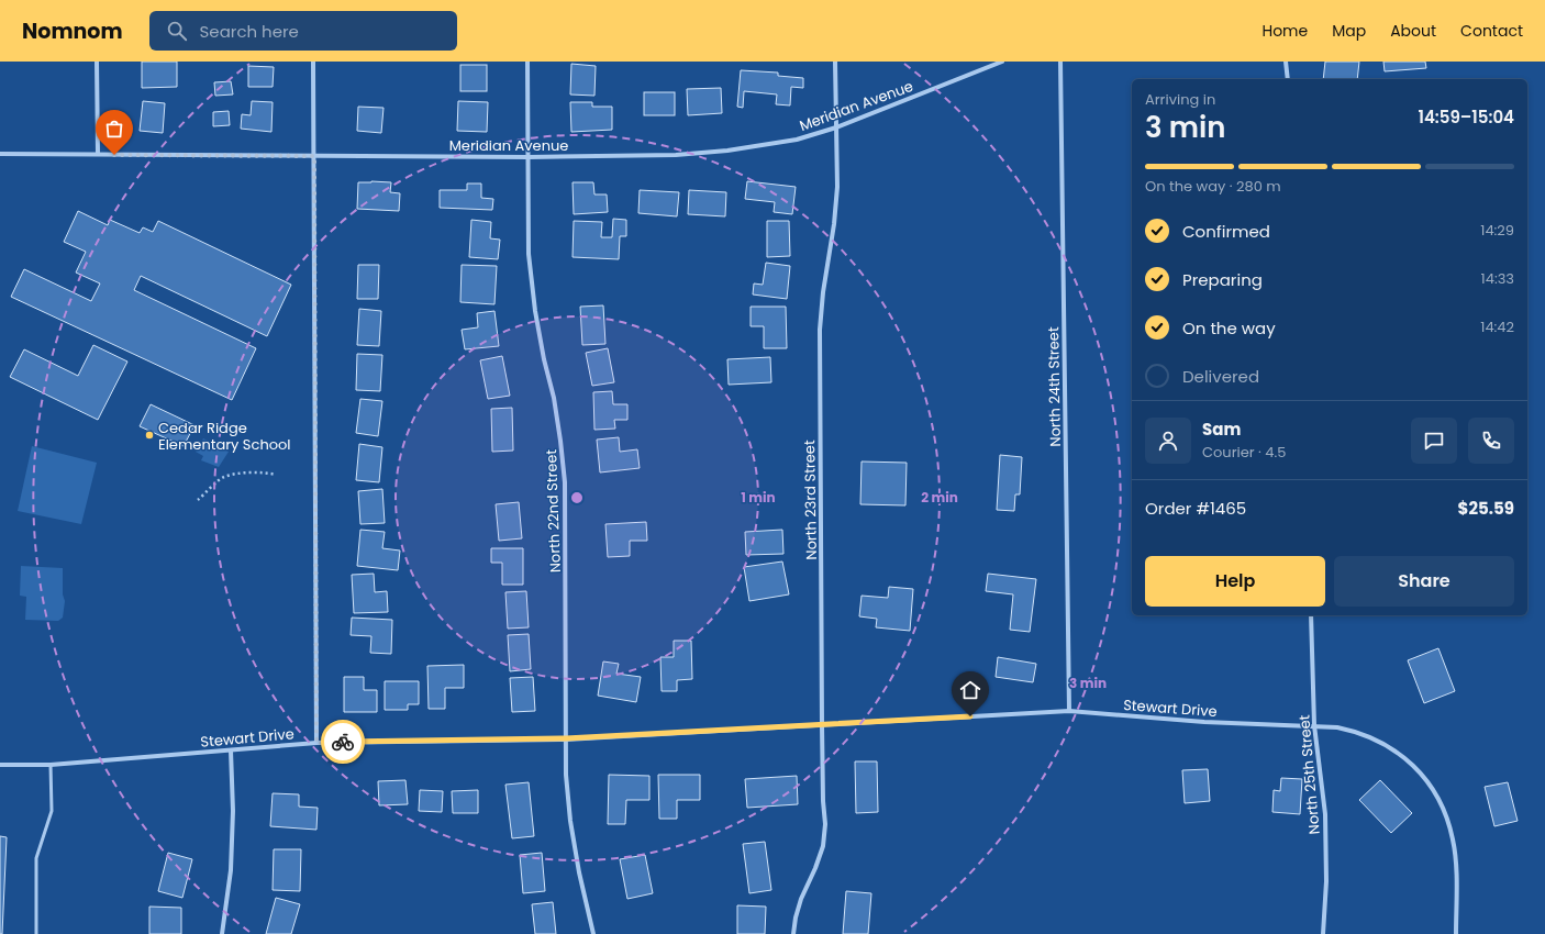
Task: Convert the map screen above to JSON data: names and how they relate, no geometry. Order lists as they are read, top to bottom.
{
  "streets": {
    "street": [
      "Meridian Avenue",
      "North 24th Street",
      "North 23rd Street",
      "North 22nd Street",
      "Stewart Drive",
      "North 25th Street"
    ]
  },
  "crossings": [
    ["Meridian Avenue", "North 23rd Street"],
    ["Meridian Avenue", "North 22nd Street"],
    ["North 24th Street", "Stewart Drive"],
    ["North 23rd Street", "Stewart Drive"],
    ["North 22nd Street", "Stewart Drive"],
    ["Stewart Drive", "North 25th Street"]
  ],
  "places": ["Cedar Ridge Elementary School"],
  "page": {
    "header": "Nomnom",
    "search": "Search here",
    "nav": [
      "Home",
      "Map",
      "About",
      "Contact"
    ],
    "heading": ["3 min", "Arriving in", "14:59–15:04"],
    "panel": [
      "Sam",
      "Courier · 4.5",
      "Order #1465",
      "$25.59"
    ],
    "bar": "On the way · 280 m",
    "list": [
      ["Confirmed", "14:29"],
      ["Preparing", "14:33"],
      ["On the way", "14:42"],
      "Delivered"
    ],
    "buttons": ["Help", "Share"]
  },
  "rings": ["1 min", "2 min", "3 min"]
}
